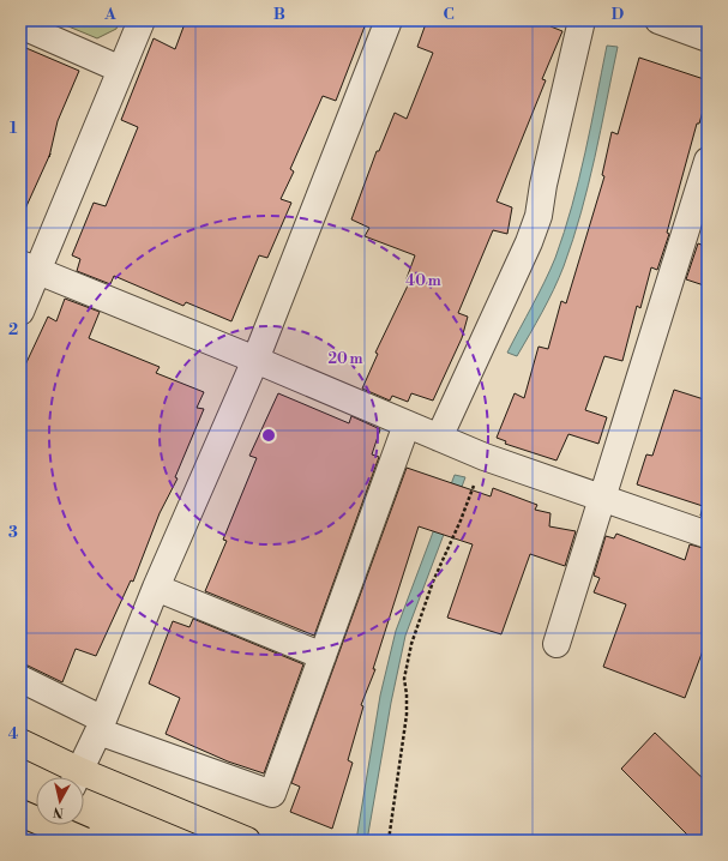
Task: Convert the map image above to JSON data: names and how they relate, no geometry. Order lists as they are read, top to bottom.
{
  "north": "bottom",
  "grid": {
    "columns": [
      "A",
      "B",
      "C",
      "D"
    ],
    "rows": [
      "1",
      "2",
      "3",
      "4"
    ]
  },
  "rings": ["40 m", "20 m"]
}
